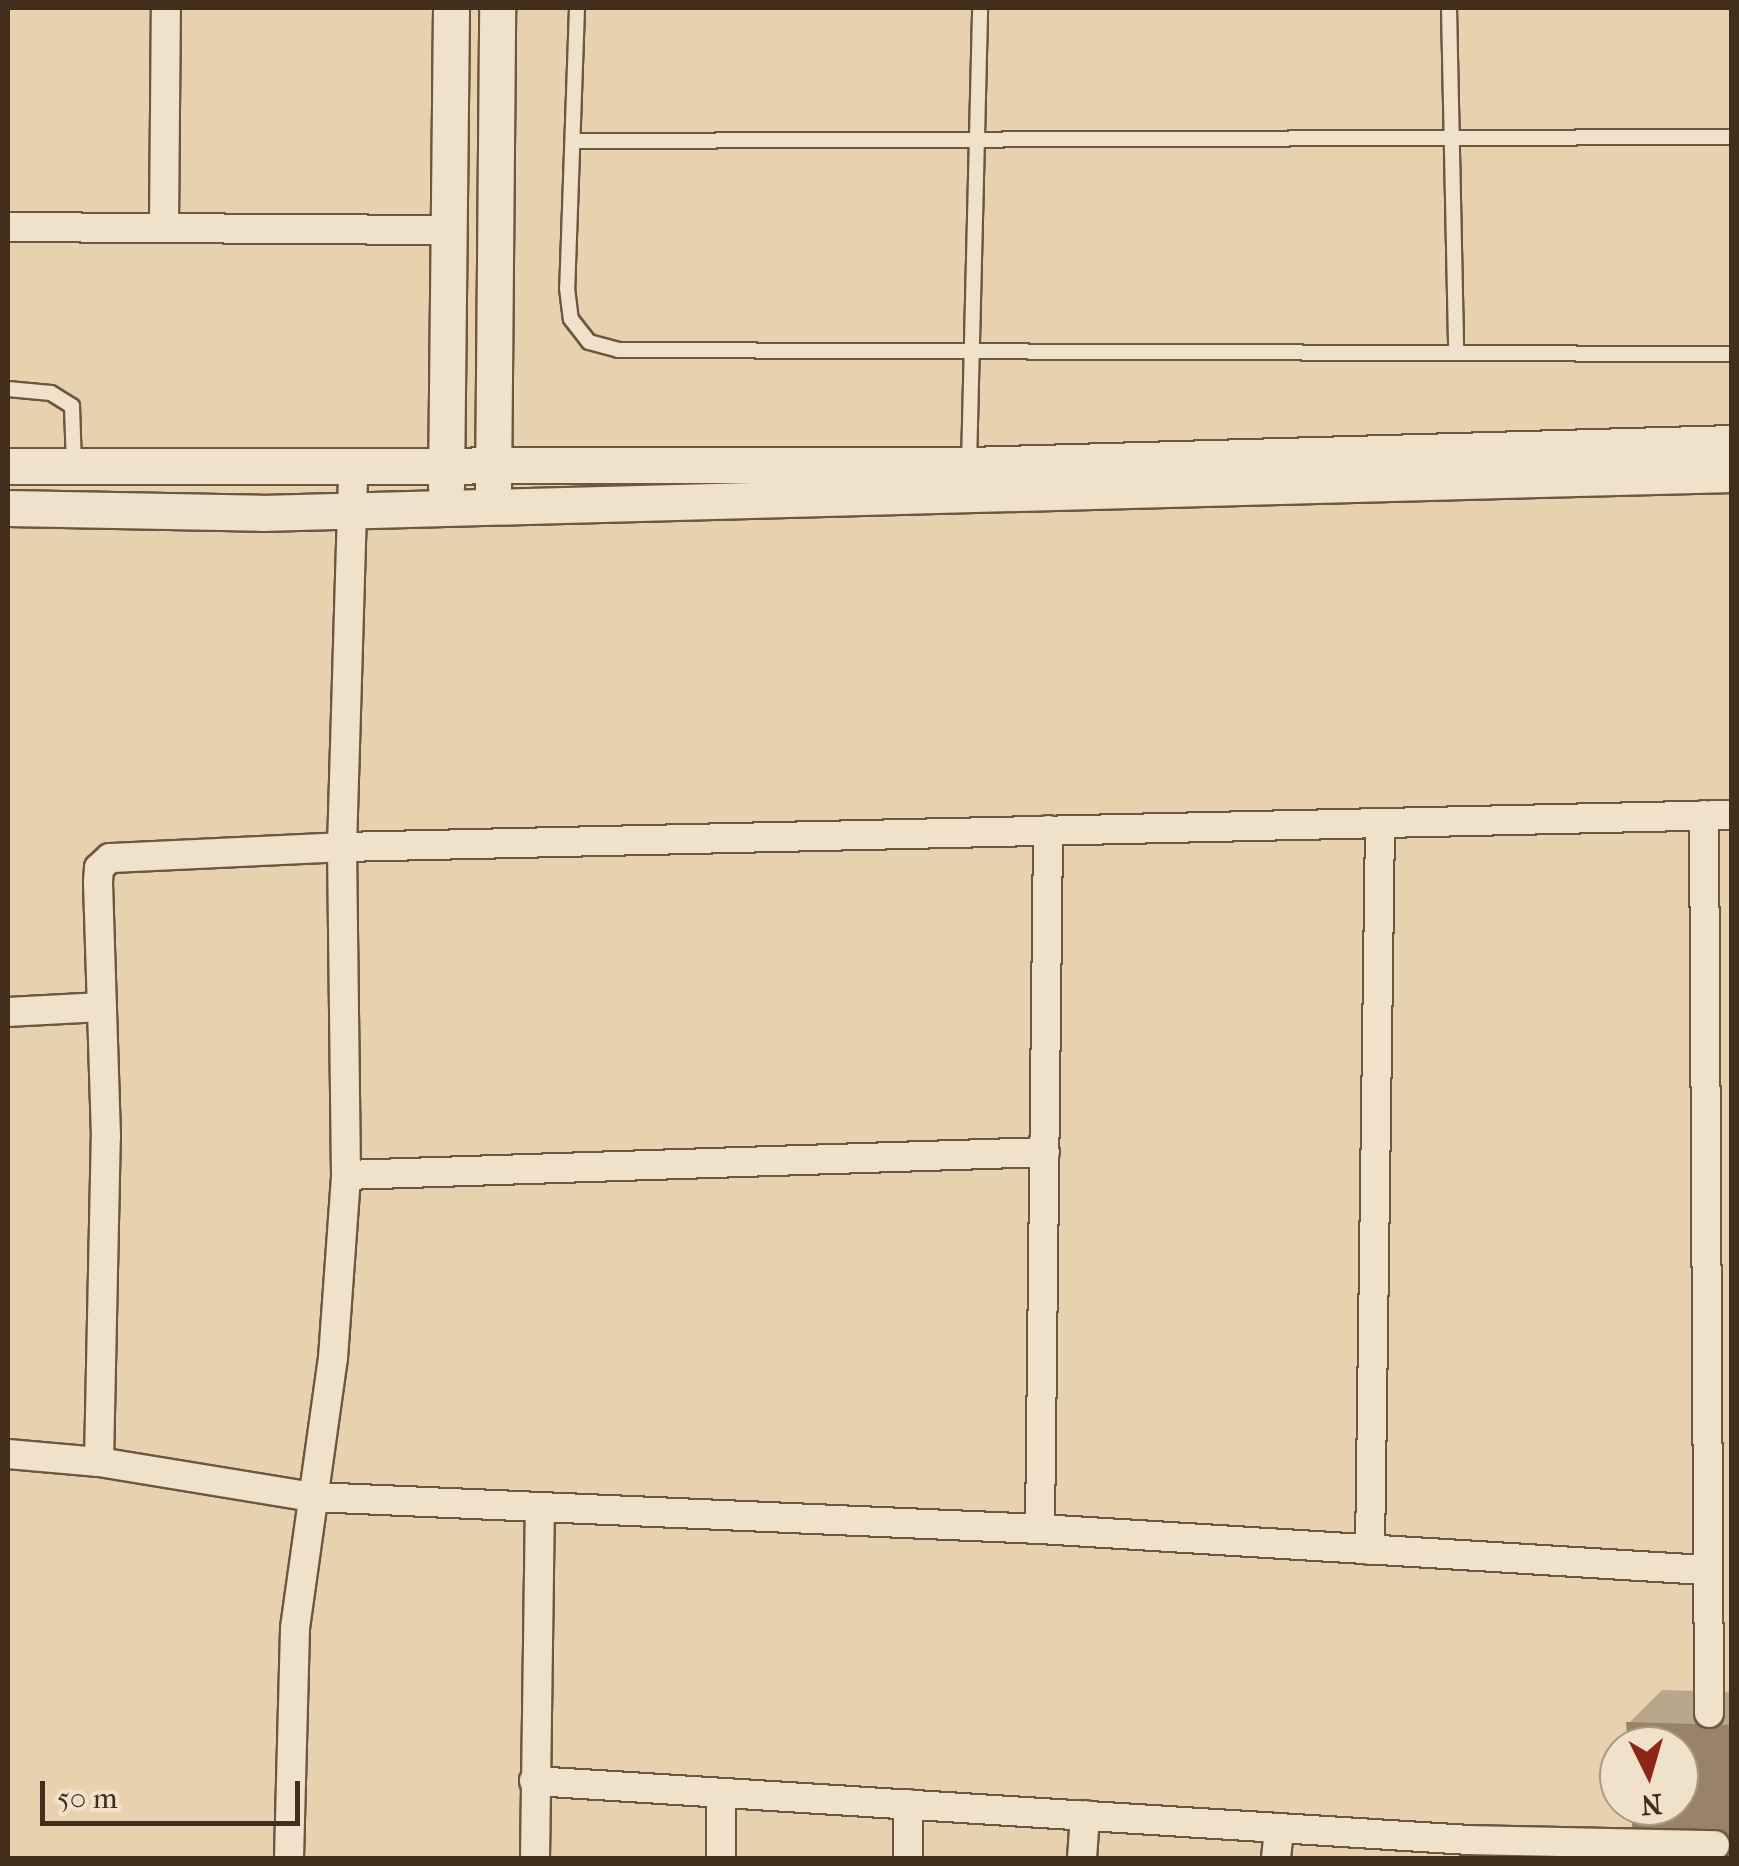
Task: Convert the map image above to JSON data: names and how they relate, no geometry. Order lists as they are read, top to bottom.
{
  "scale_bar": "50 m",
  "north": "bottom"
}
